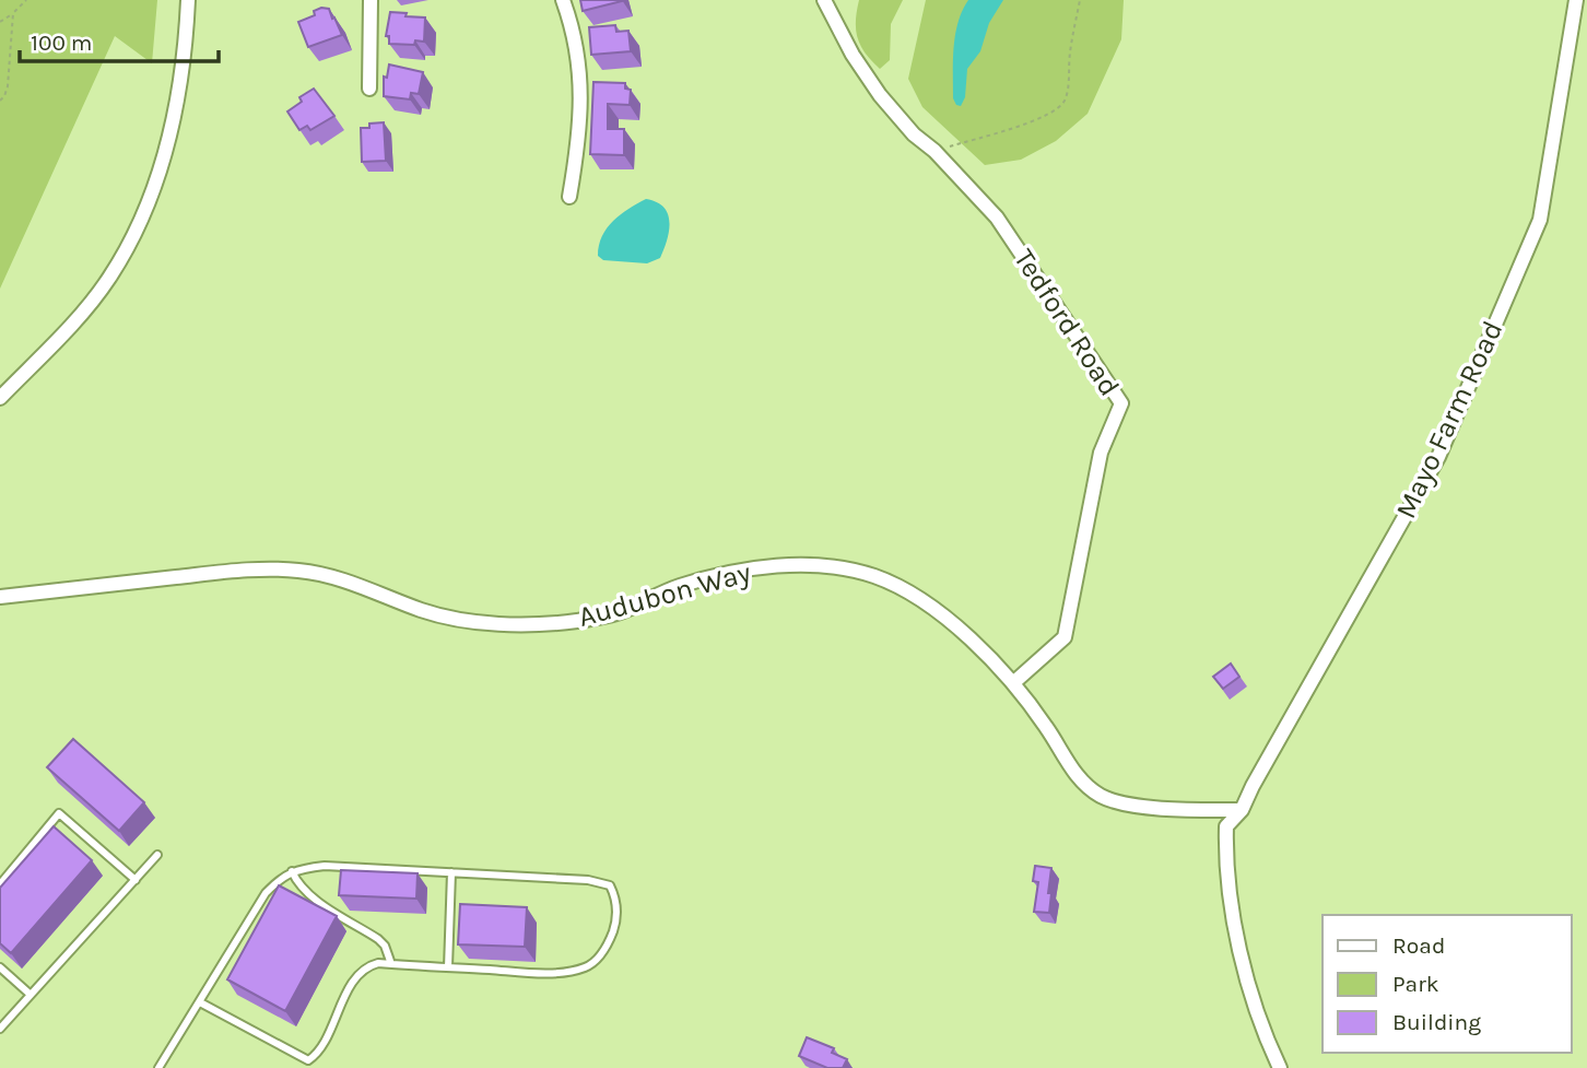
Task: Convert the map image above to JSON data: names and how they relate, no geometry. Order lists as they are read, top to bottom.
{
  "streets": {
    "street": ["Tedford Road", "Mayo Farm Road", "Audubon Way"]
  },
  "crossings": [
    ["Tedford Road", "Audubon Way"],
    ["Mayo Farm Road", "Audubon Way"]
  ],
  "legend": ["Road", "Park", "Building"],
  "scale_bar": "100 m"
}
